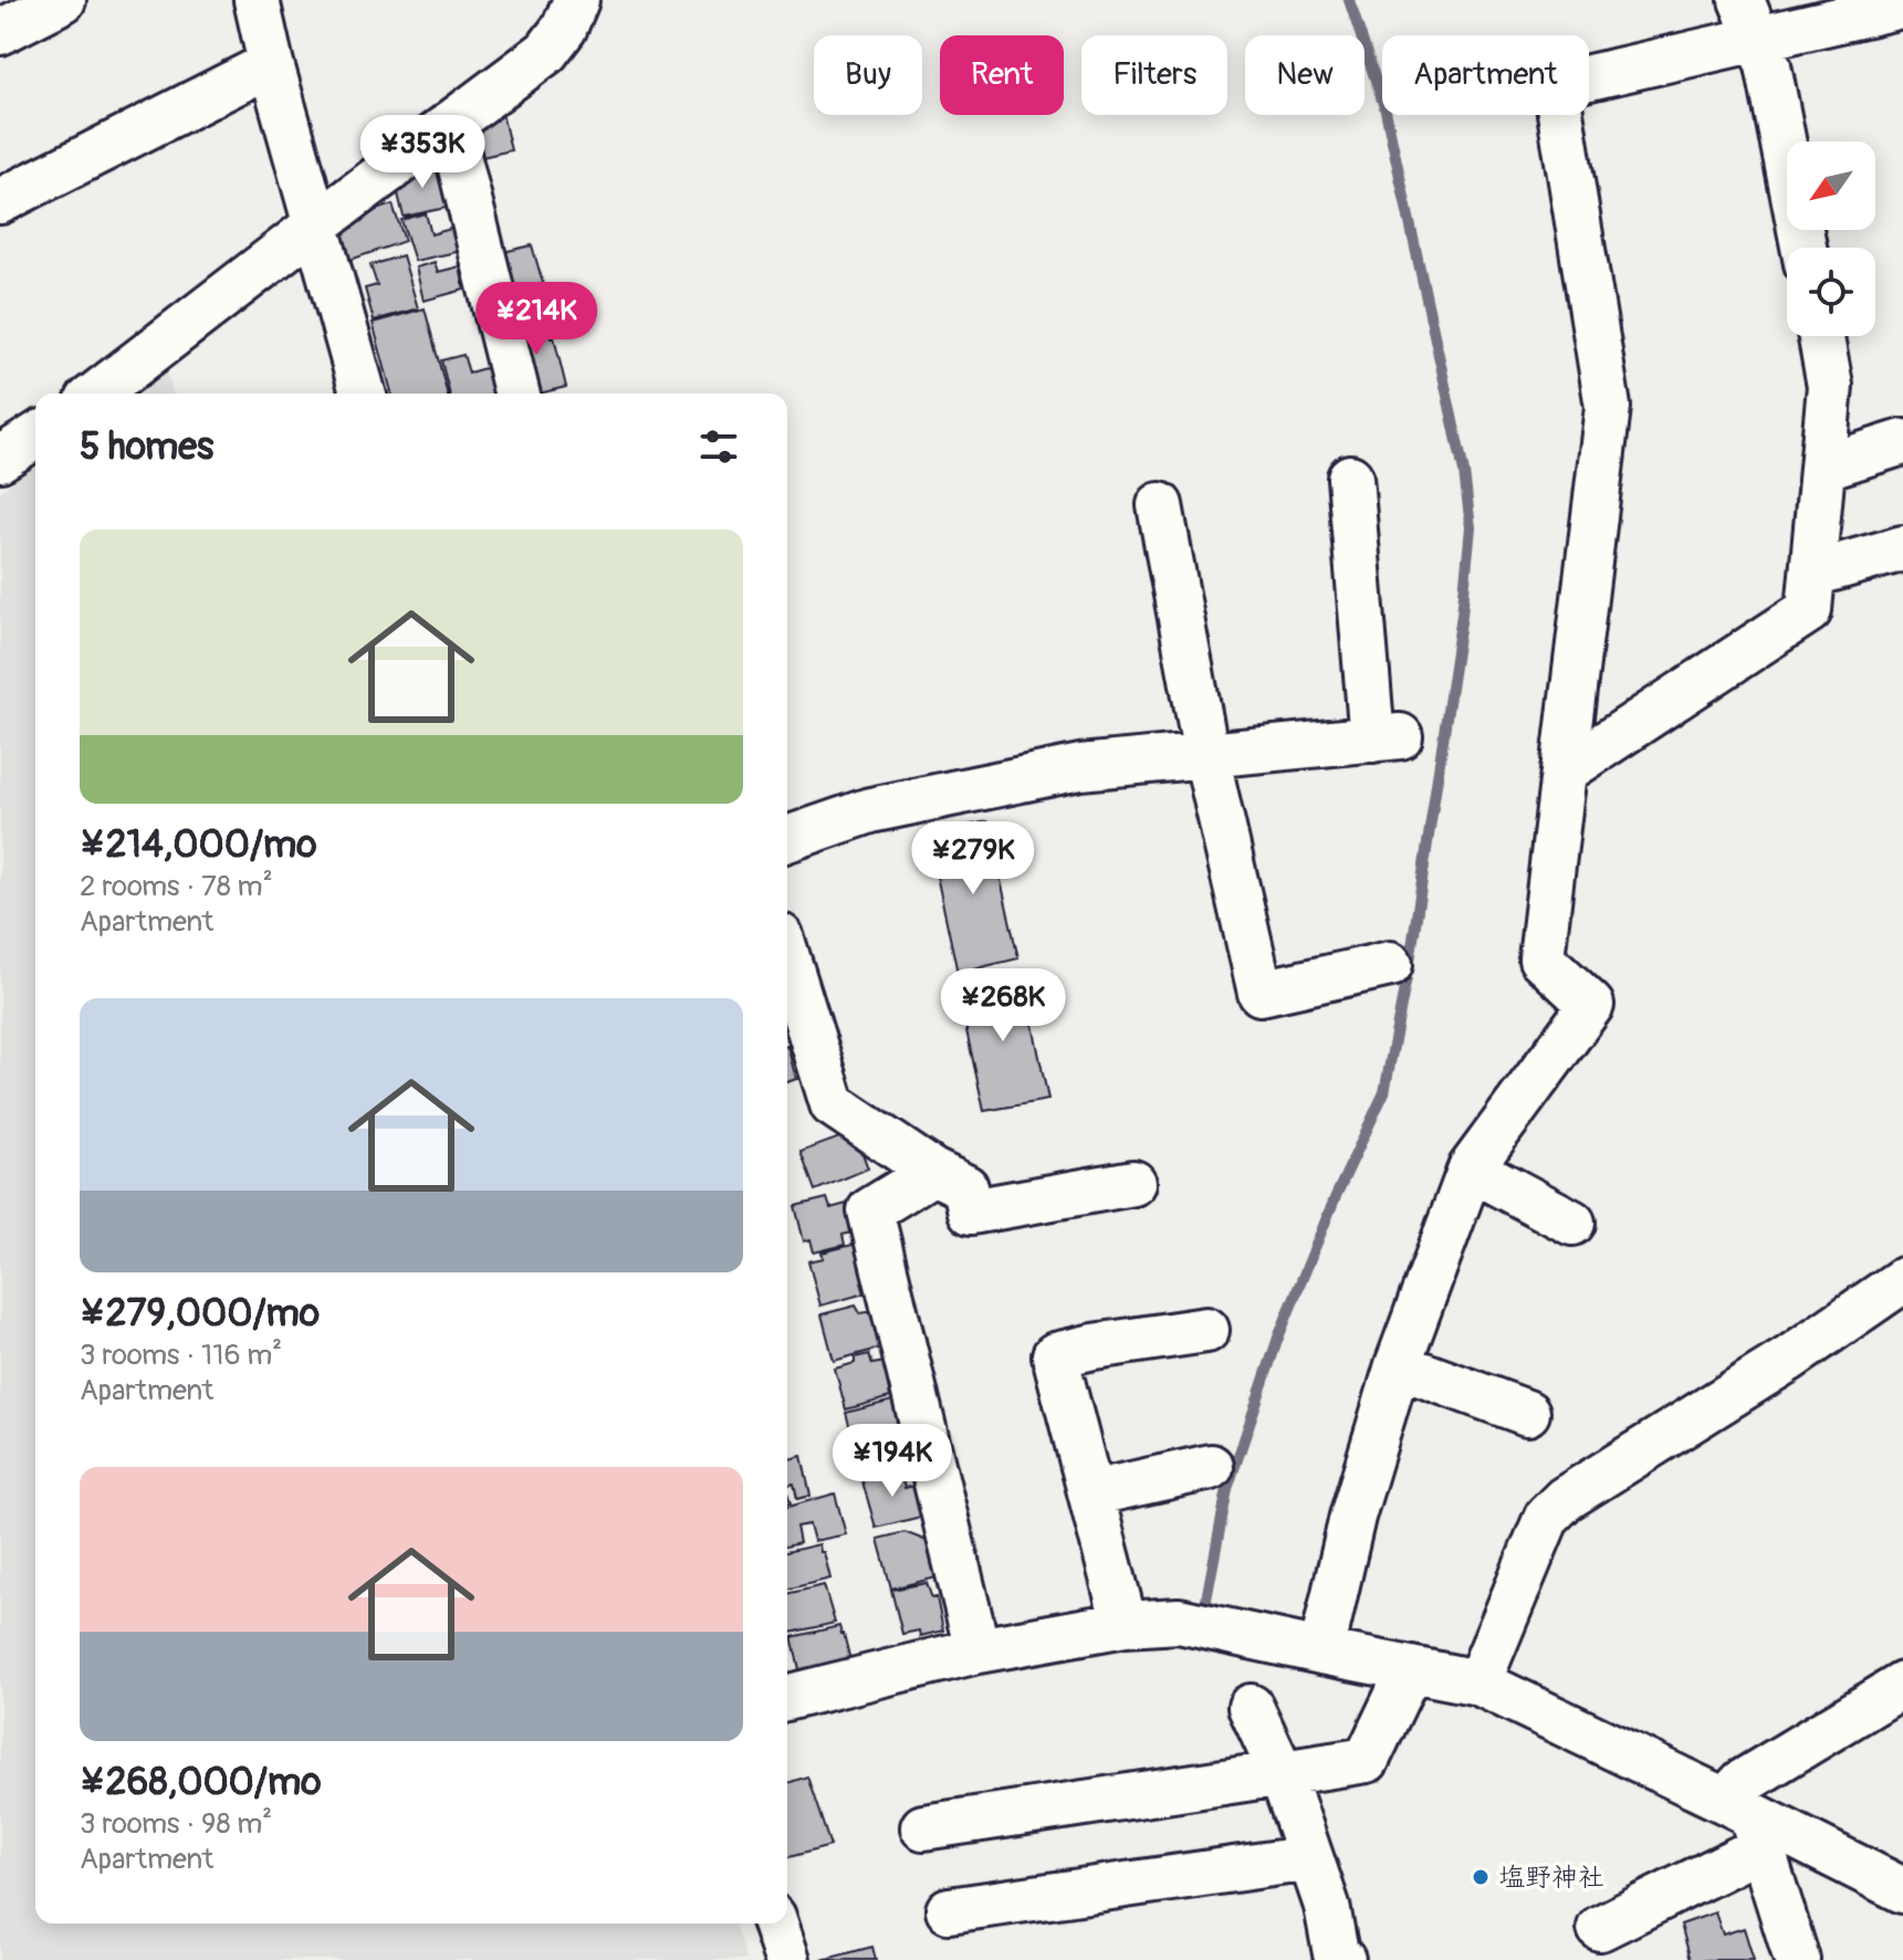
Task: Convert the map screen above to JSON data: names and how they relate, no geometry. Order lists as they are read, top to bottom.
{
  "places": ["塩野神社"],
  "north": "bottom left",
  "page": {
    "chip": [
      "Buy",
      "Rent",
      "Filters",
      "New",
      "Apartment"
    ],
    "price": [
      "¥353K",
      "¥214K",
      "¥279K",
      "¥268K",
      "¥194K"
    ],
    "heading": "5 homes",
    "list": [
      {
        "name": "¥214,000/mo",
        "note": "2 rooms · 78 m² · Apartment"
      },
      {
        "name": "¥279,000/mo",
        "note": "3 rooms · 116 m² · Apartment"
      },
      {
        "name": "¥268,000/mo",
        "note": "3 rooms · 98 m² · Apartment"
      }
    ]
  }
}
